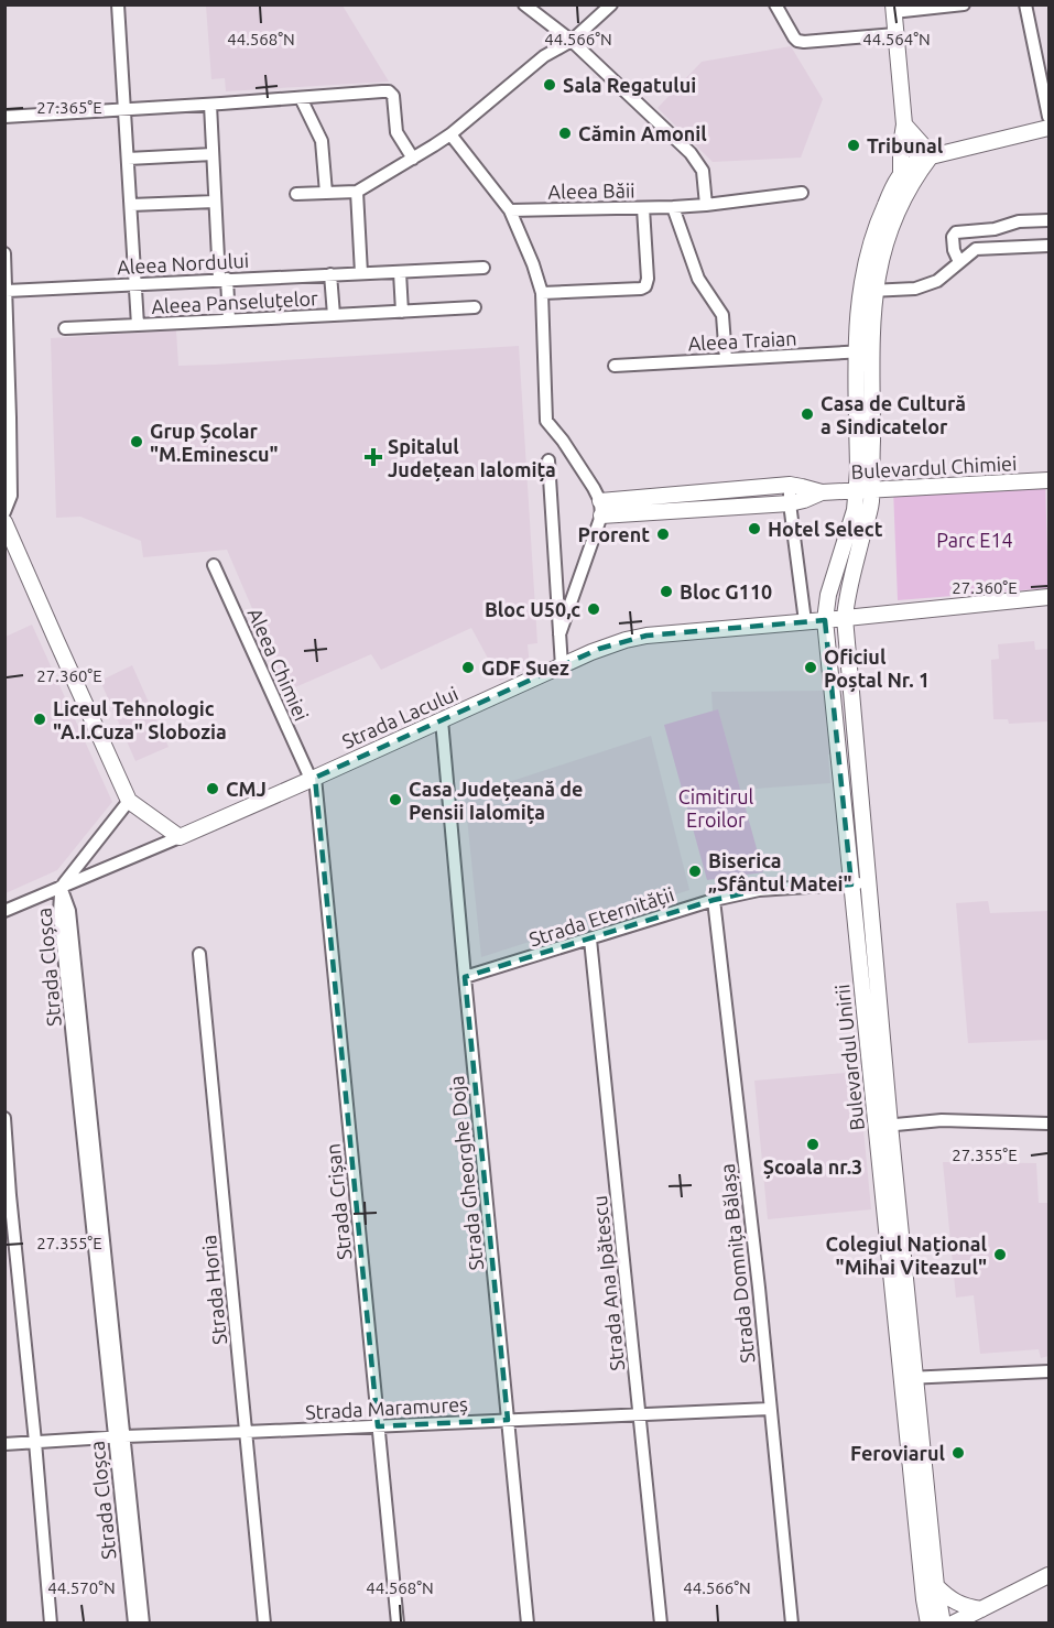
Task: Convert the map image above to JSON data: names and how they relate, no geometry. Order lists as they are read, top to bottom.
{
  "streets": {
    "street": [
      "Aleea Băii",
      "Aleea Nordului",
      "Aleea Panseluțelor",
      "Aleea Traian",
      "Bulevardul Chimiei",
      "Aleea Chimiei",
      "Strada Lacului",
      "Strada Eternității",
      "Strada Cloșca",
      "Bulevardul Unirii",
      "Strada Gheorghe Doja",
      "Strada Crișan",
      "Strada Domnița Bălașa",
      "Strada Ana Ipătescu",
      "Strada Horia",
      "Strada Maramureș"
    ]
  },
  "crossings": [
    ["Aleea Nordului", "Aleea Panseluțelor"],
    ["Bulevardul Chimiei", "Bulevardul Unirii"],
    ["Aleea Chimiei", "Strada Lacului"],
    ["Aleea Chimiei", "Strada Crișan"],
    ["Strada Lacului", "Strada Cloșca"],
    ["Strada Lacului", "Bulevardul Unirii"],
    ["Strada Lacului", "Strada Gheorghe Doja"],
    ["Strada Lacului", "Strada Crișan"],
    ["Strada Eternității", "Bulevardul Unirii"],
    ["Strada Eternității", "Strada Gheorghe Doja"],
    ["Strada Eternității", "Strada Domnița Bălașa"],
    ["Strada Eternității", "Strada Ana Ipătescu"],
    ["Strada Cloșca", "Strada Maramureș"],
    ["Strada Gheorghe Doja", "Strada Maramureș"],
    ["Strada Crișan", "Strada Maramureș"],
    ["Strada Domnița Bălașa", "Strada Maramureș"],
    ["Strada Ana Ipătescu", "Strada Maramureș"],
    ["Strada Horia", "Strada Maramureș"]
  ],
  "parks": ["Parc E14", "Cimitirul Eroilor"],
  "places": {
    "other": [
      "Sala Regatului",
      "Cămin Amonil",
      "Tribunal",
      "Casa de Cultură a Sindicatelor",
      "Grup Școlar \"M.Eminescu\"",
      "Hotel Select",
      "Prorent",
      "Bloc G110",
      "Bloc U50,c",
      "GDF Suez",
      "Oficiul Poștal Nr. 1",
      "Liceul Tehnologic \"A.I.Cuza\" Slobozia",
      "CMJ",
      "Casa Județeană de Pensii Ialomița",
      "Biserica „Sfântul Matei\"",
      "Școala nr.3",
      "Colegiul Național \"Mihai Viteazul\"",
      "Feroviarul"
    ],
    "health": ["Spitalul Județean Ialomița"]
  },
  "coordinates": [
    "44.568°N",
    "44.566°N",
    "44.564°N",
    "27.365°E",
    "27.360°E",
    "27.355°E",
    "44.570°N"
  ]
}
